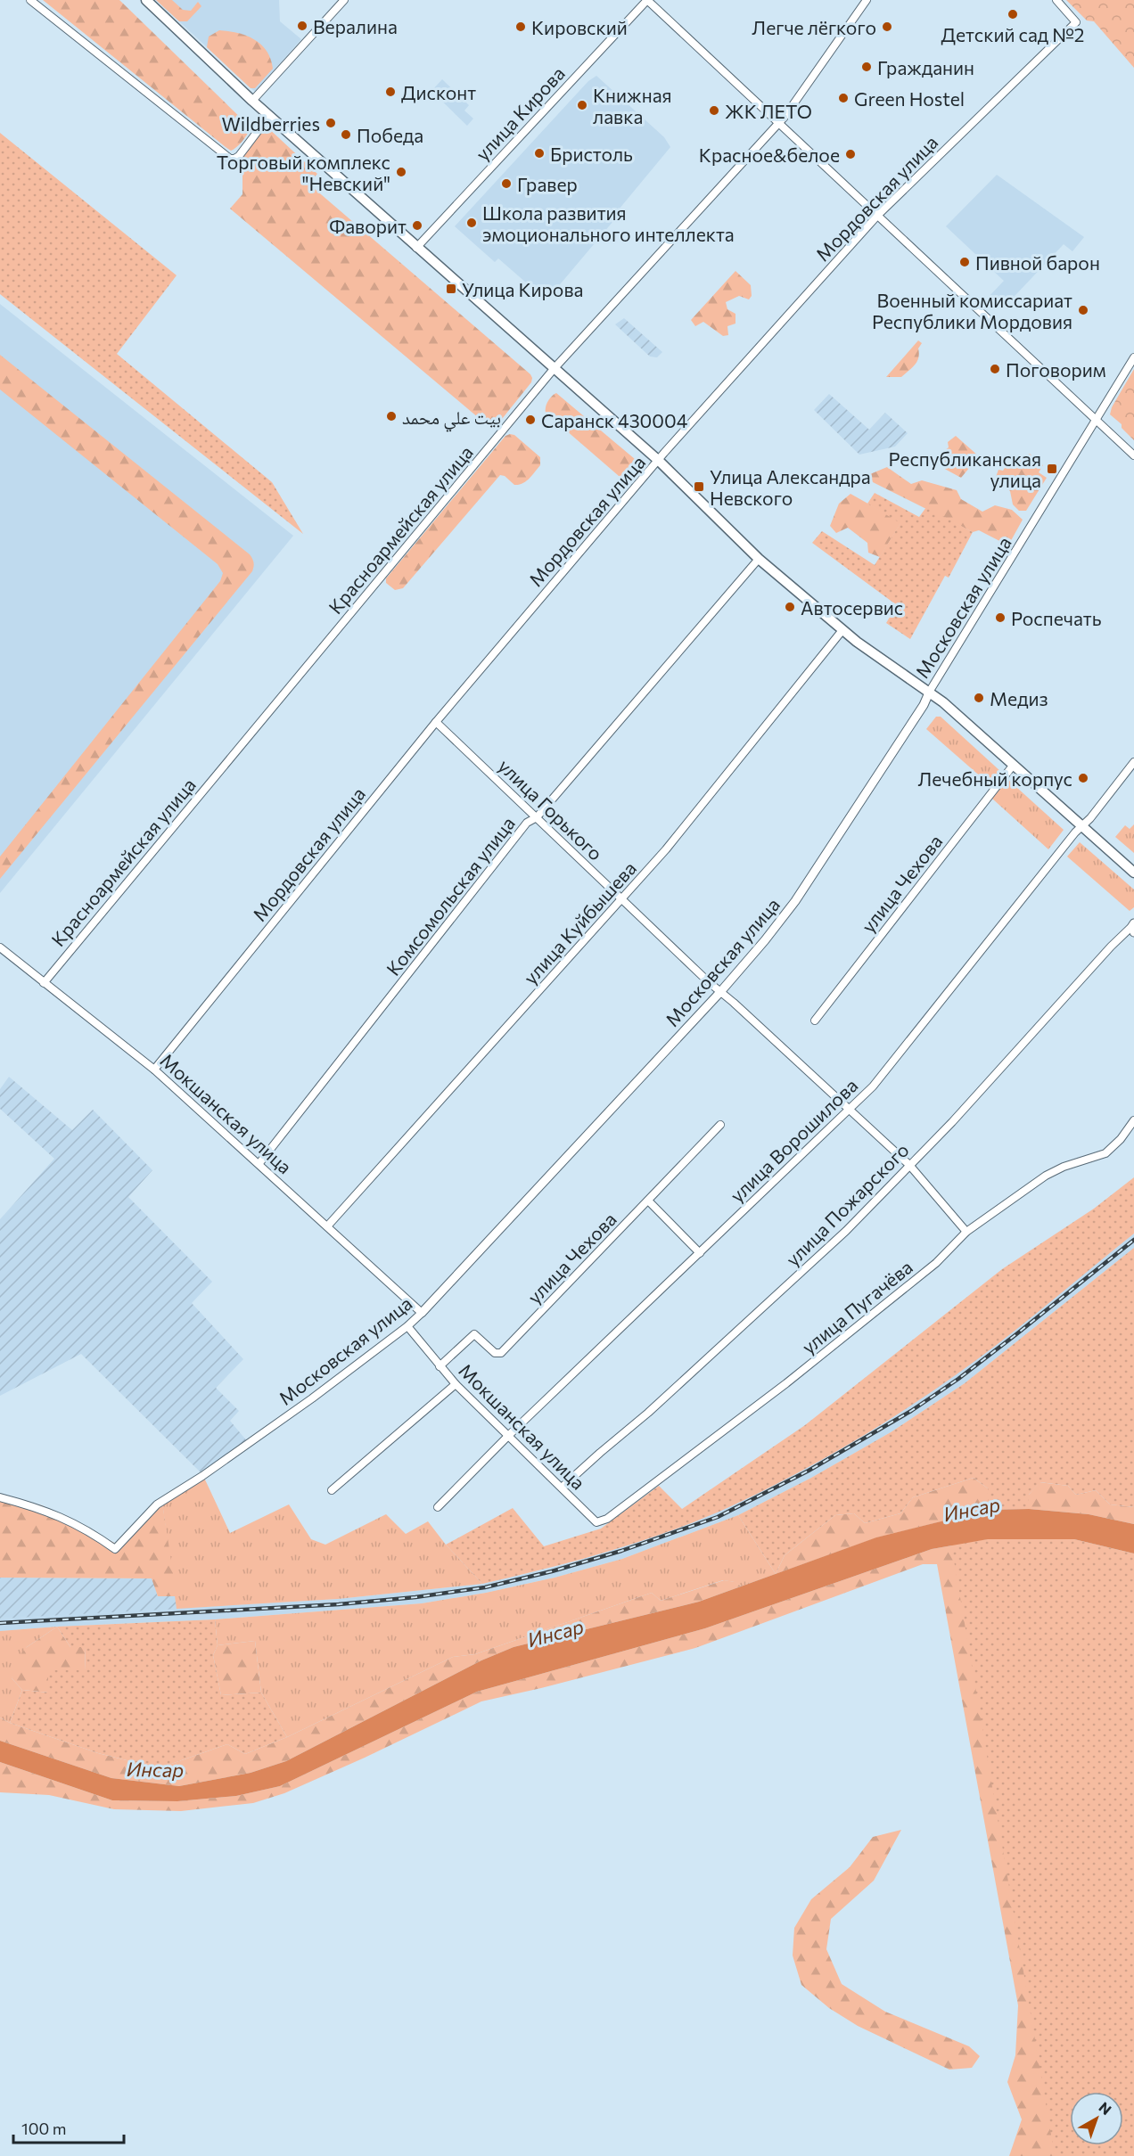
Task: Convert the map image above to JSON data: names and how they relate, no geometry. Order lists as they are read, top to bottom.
{
  "streets": {
    "street": [
      "улица Кирова",
      "Мордовская улица",
      "Красноармейская улица",
      "Московская улица",
      "улица Горького",
      "улица Чехова",
      "Комсомольская улица",
      "улица Куйбышева",
      "Мокшанская улица",
      "улица Ворошилова",
      "улица Пожарского",
      "улица Пугачёва"
    ]
  },
  "crossings": [
    ["Мордовская улица", "улица Горького"],
    ["Мордовская улица", "Мокшанская улица"],
    ["Красноармейская улица", "Мокшанская улица"],
    ["Московская улица", "улица Горького"],
    ["Московская улица", "Мокшанская улица"],
    ["улица Горького", "Комсомольская улица"],
    ["улица Горького", "улица Куйбышева"],
    ["улица Горького", "улица Ворошилова"],
    ["улица Горького", "улица Пожарского"],
    ["улица Горького", "улица Пугачёва"],
    ["улица Чехова", "Мокшанская улица"],
    ["Комсомольская улица", "Мокшанская улица"],
    ["улица Куйбышева", "Мокшанская улица"],
    ["Мокшанская улица", "улица Ворошилова"],
    ["Мокшанская улица", "улица Пожарского"],
    ["Мокшанская улица", "улица Пугачёва"]
  ],
  "water": ["Инсар"],
  "places": {
    "other": [
      "Детский сад №2",
      "Вералина",
      "Кировский",
      "Легче лёгкого",
      "Гражданин",
      "Дисконт",
      "Green Hostel",
      "Книжная лавка",
      "ЖК ЛЕТО",
      "Wildberries",
      "Победа",
      "Бристоль",
      "Красное&белое",
      "Торговый комплекс \"Невский\"",
      "Гравер",
      "Школа развития эмоционального интеллекта",
      "Фаворит",
      "Пивной барон",
      "Военный комиссариат Республики Мордовия",
      "Поговорим",
      "بيت علي محمد",
      "Саранск 430004",
      "Автосервис",
      "Роспечать",
      "Медиз",
      "Лечебный корпус"
    ],
    "transit": ["Улица Кирова", "Республиканская улица", "Улица Александра Невского"]
  },
  "scale_bar": "100 m",
  "north": "top right"
}
